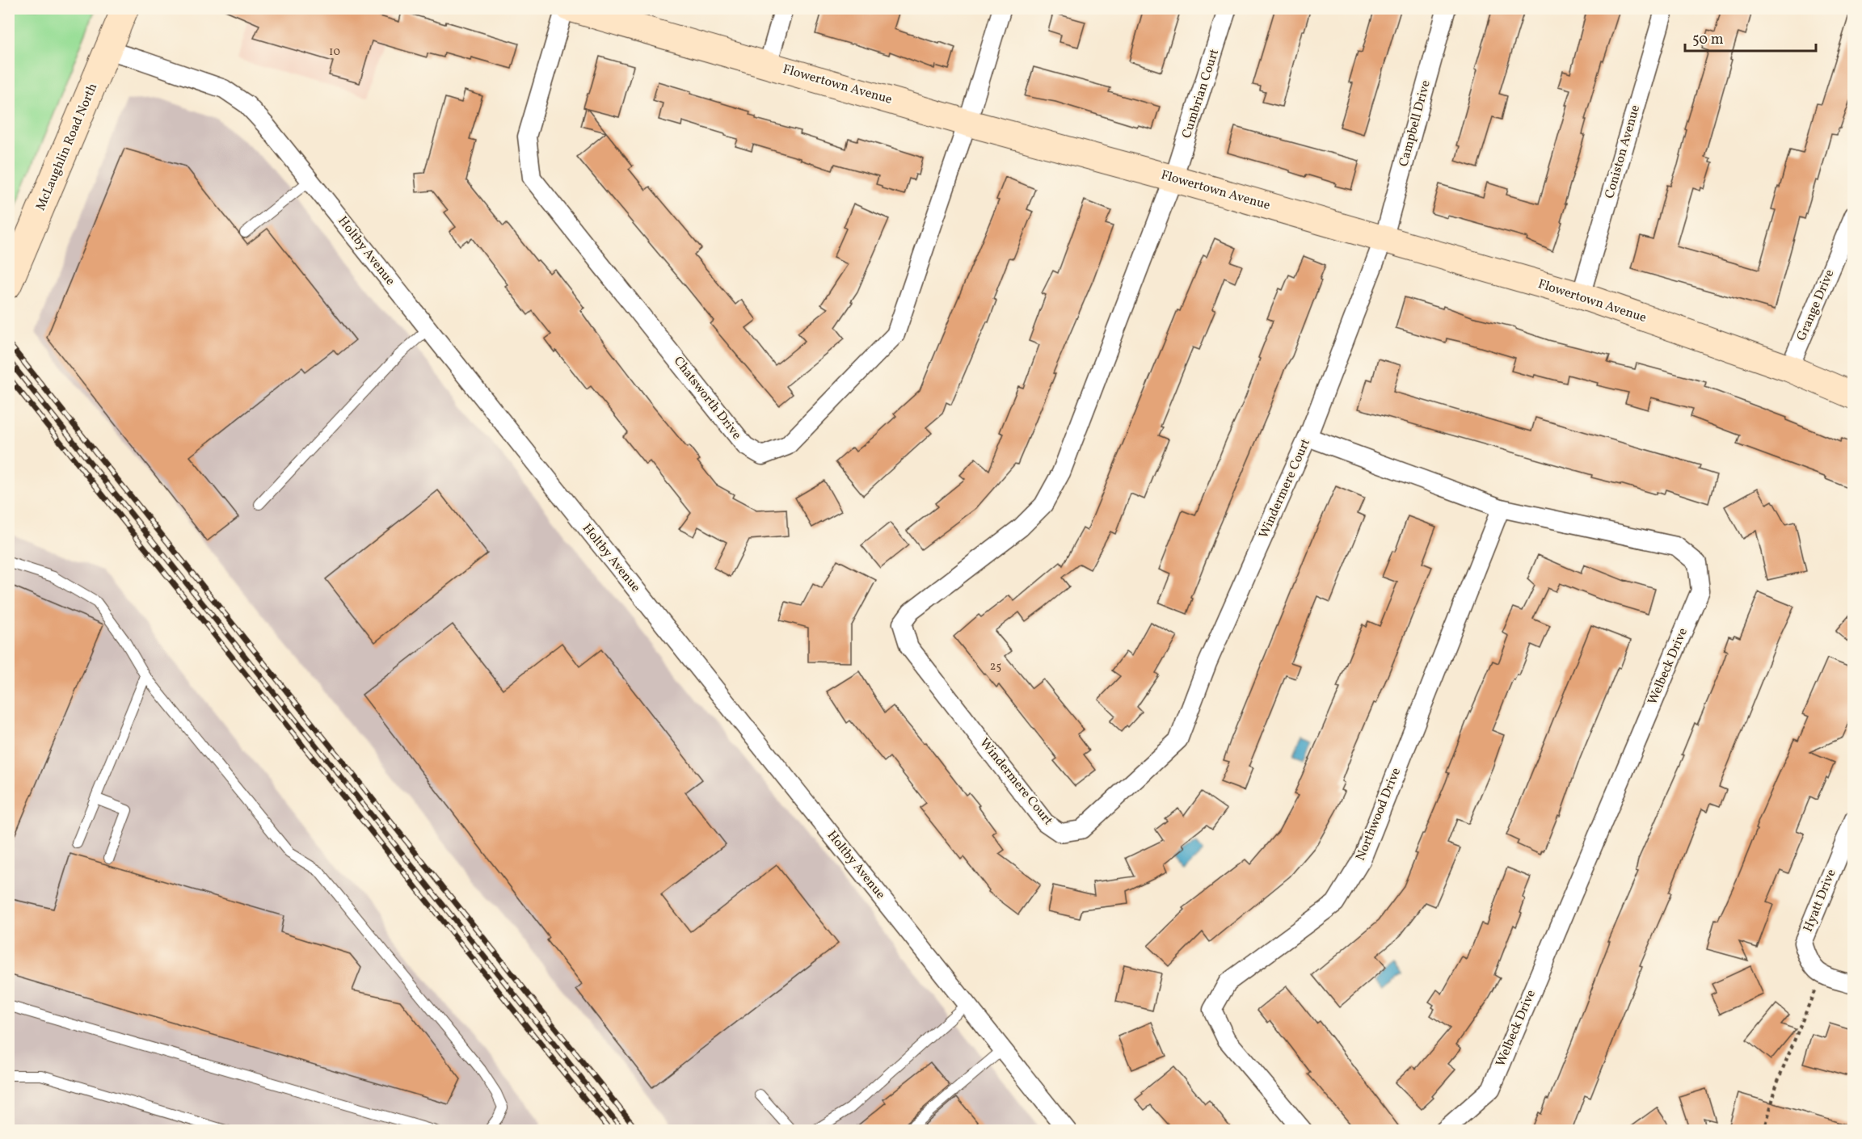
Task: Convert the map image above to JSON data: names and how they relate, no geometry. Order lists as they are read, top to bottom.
{
  "streets": {
    "street": [
      "Flowertown Avenue",
      "Cumbrian Court",
      "Campbell Drive",
      "McLaughlin Road North",
      "Coniston Avenue",
      "Holtby Avenue",
      "Grange Drive",
      "Chatsworth Drive",
      "Windermere Court",
      "Welbeck Drive",
      "Northwood Drive",
      "Hyatt Drive"
    ]
  },
  "crossings": [
    ["Flowertown Avenue", "Cumbrian Court"],
    ["Flowertown Avenue", "Campbell Drive"],
    ["Flowertown Avenue", "Coniston Avenue"],
    ["Flowertown Avenue", "Grange Drive"],
    ["Flowertown Avenue", "Chatsworth Drive"],
    ["Flowertown Avenue", "Windermere Court"],
    ["Cumbrian Court", "Windermere Court"],
    ["Campbell Drive", "Windermere Court"],
    ["McLaughlin Road North", "Holtby Avenue"],
    ["Windermere Court", "Welbeck Drive"],
    ["Welbeck Drive", "Northwood Drive"]
  ],
  "house_numbers": ["10", "25"],
  "scale_bar": "50 m"
}
